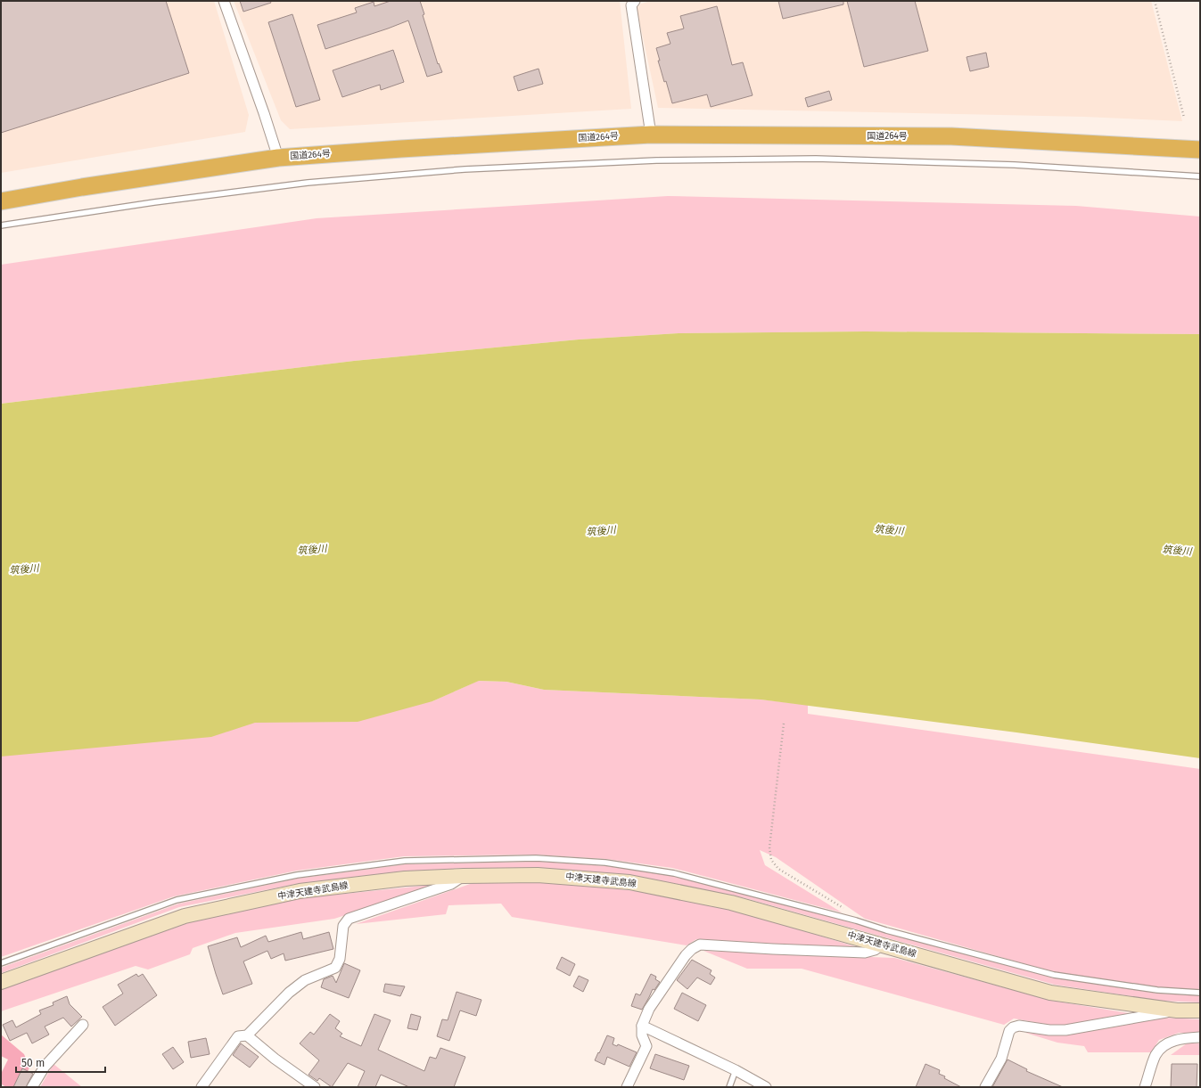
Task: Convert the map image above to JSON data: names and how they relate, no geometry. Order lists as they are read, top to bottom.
{
  "streets": {
    "highway": ["国道264号"],
    "main road": ["中津天建寺武島線"]
  },
  "water": ["筑後川"],
  "scale_bar": "50 m"
}
